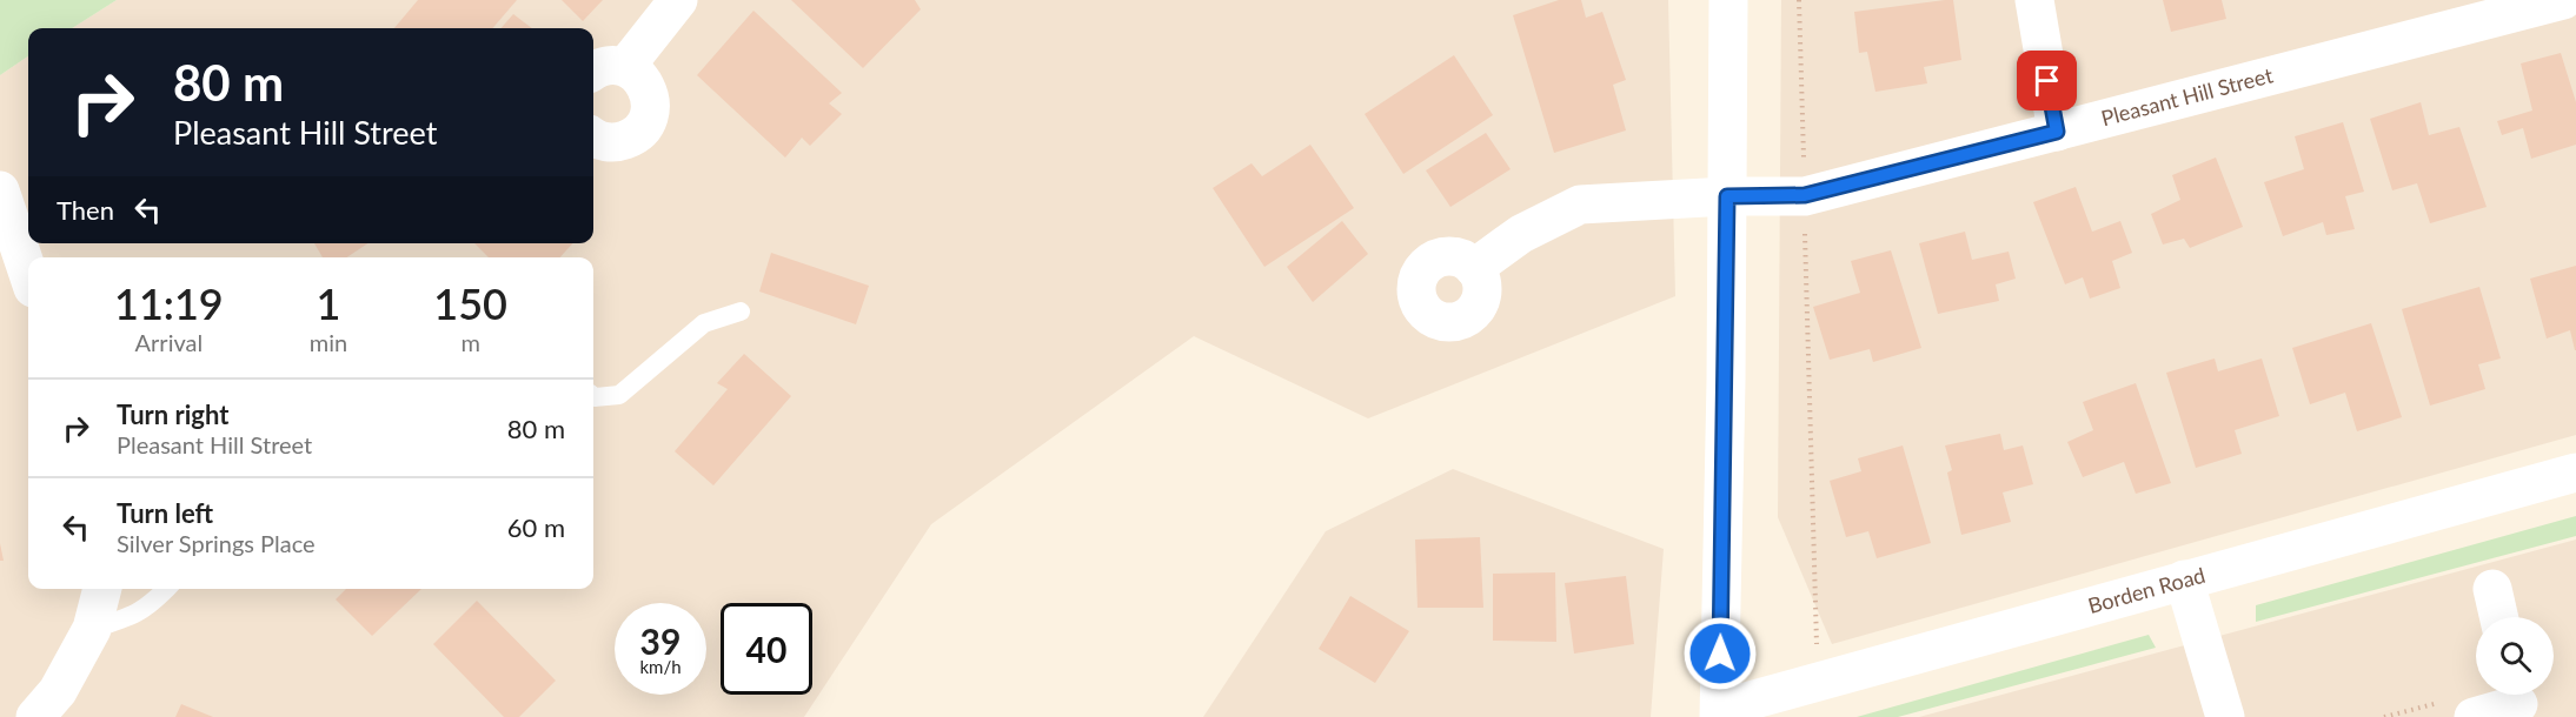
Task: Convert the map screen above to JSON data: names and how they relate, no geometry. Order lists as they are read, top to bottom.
{
  "streets": {
    "street": ["Pleasant Hill Street", "Borden Road"]
  },
  "page": {
    "turn": ["80 m", "Pleasant Hill Street"],
    "then": "Then",
    "eta": [
      "11:19",
      "Arrival",
      "1",
      "min",
      "150",
      "m"
    ],
    "list": [
      {
        "name": "Turn right",
        "note": "Pleasant Hill Street",
        "value": "80 m"
      },
      {
        "name": "Turn left",
        "note": "Silver Springs Place",
        "value": "60 m"
      }
    ],
    "speed": "39 km/h",
    "limit": "40"
  }
}
